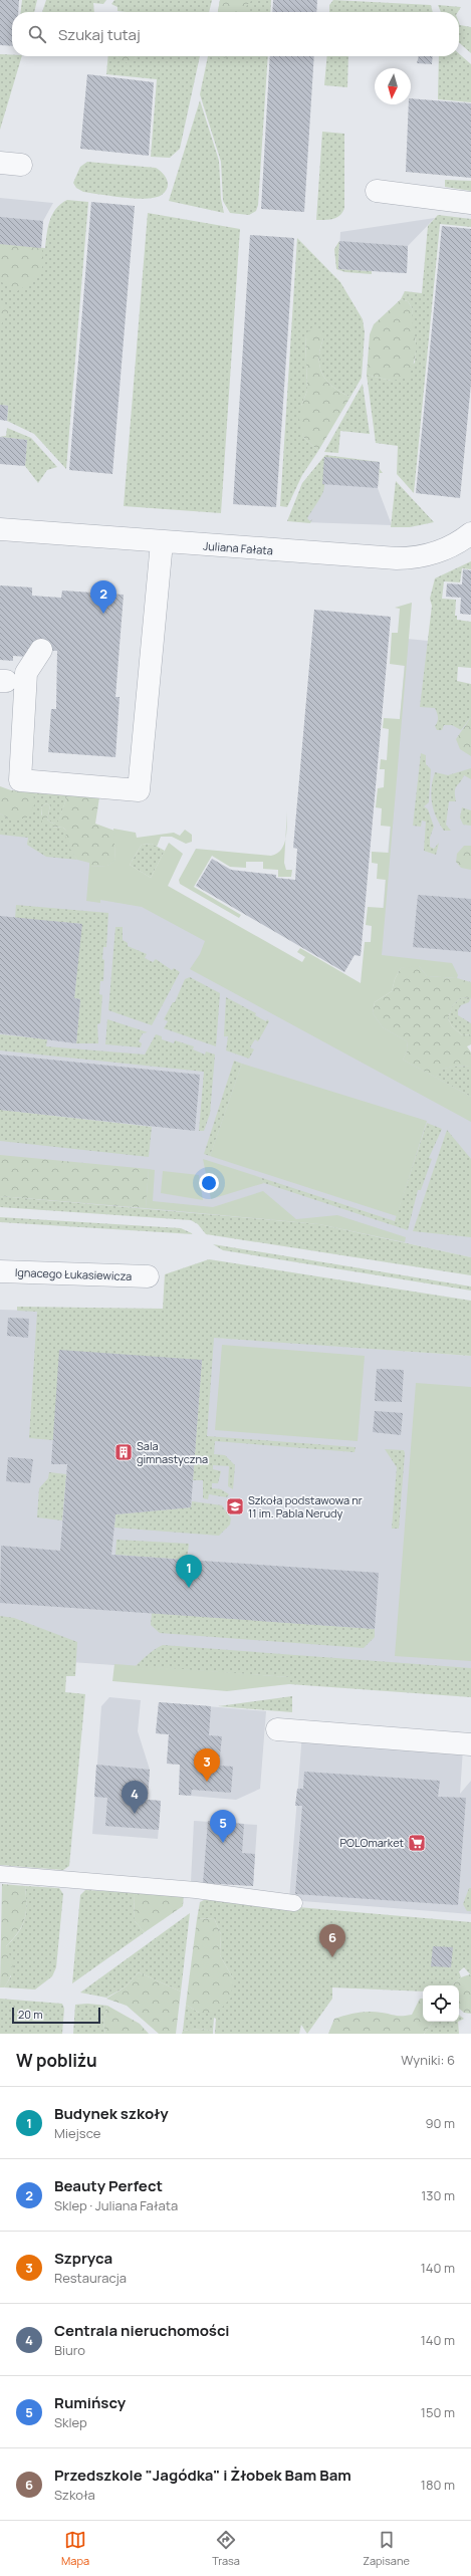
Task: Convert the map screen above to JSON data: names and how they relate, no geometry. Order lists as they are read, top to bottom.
{
  "streets": {
    "street": ["Juliana Fałata", "Ignacego Łukasiewicza"]
  },
  "places": {
    "building": ["Sala gimnastyczna"],
    "school or university": ["Szkoła podstawowa nr 11 im. Pabla Nerudy"],
    "supermarket": ["POLOmarket"]
  },
  "scale_bar": "20 m",
  "north": "bottom",
  "page": {
    "search": "Szukaj tutaj",
    "pins": [
      "2",
      "1",
      "3",
      "4",
      "5",
      "6"
    ],
    "scale": "20 m",
    "heading": ["W pobliżu", "Wyniki: 6"],
    "list": [
      {
        "mark": "1",
        "name": "Budynek szkoły",
        "note": "Miejsce",
        "value": "90 m"
      },
      {
        "mark": "2",
        "name": "Beauty Perfect",
        "note": "Sklep · Juliana Fałata",
        "value": "130 m"
      },
      {
        "mark": "3",
        "name": "Szpryca",
        "note": "Restauracja",
        "value": "140 m"
      },
      {
        "mark": "4",
        "name": "Centrala nieruchomości",
        "note": "Biuro",
        "value": "140 m"
      },
      {
        "mark": "5",
        "name": "Rumińscy",
        "note": "Sklep",
        "value": "150 m"
      },
      {
        "mark": "6",
        "name": "Przedszkole \"Jagódka\" i Żłobek Bam Bam",
        "note": "Szkoła",
        "value": "180 m"
      }
    ],
    "nav": ["Mapa", "Trasa", "Zapisane"]
  }
}
